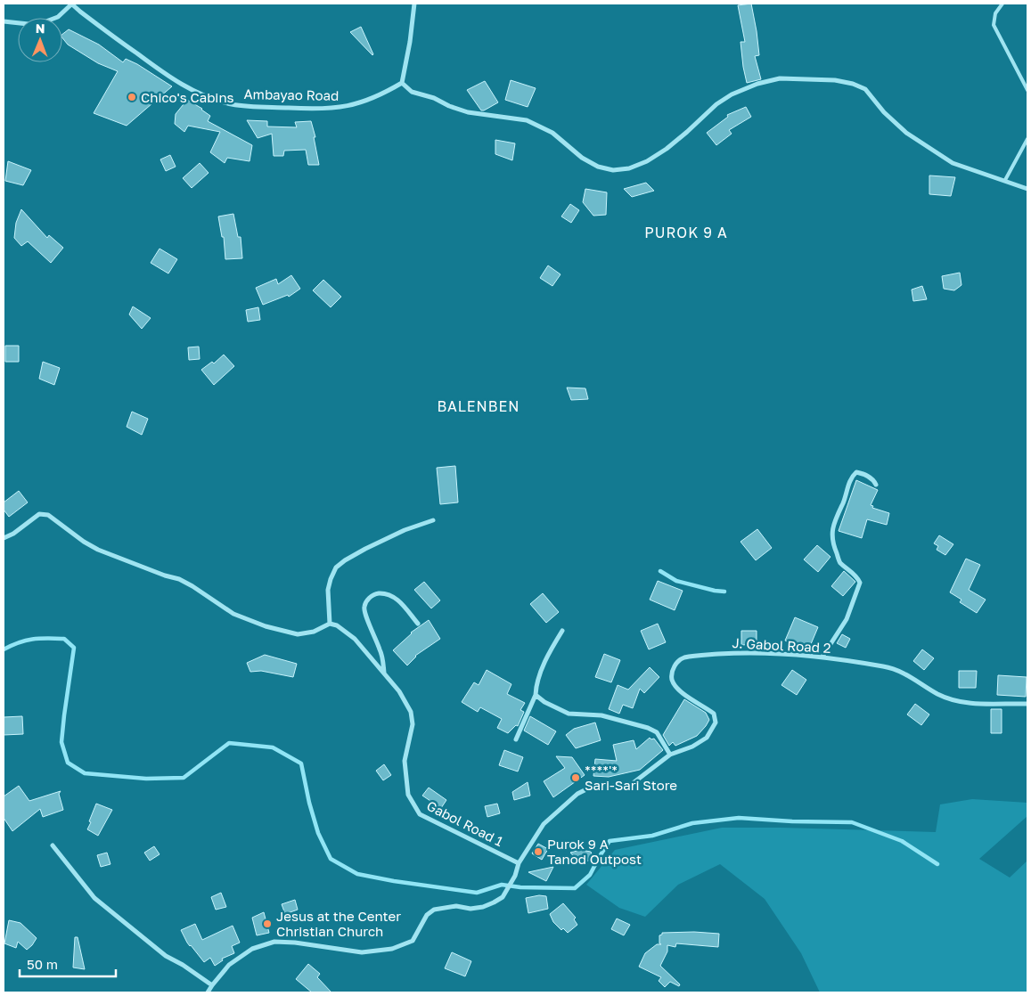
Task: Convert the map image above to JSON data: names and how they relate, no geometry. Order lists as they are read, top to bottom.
{
  "streets": {
    "street": ["Ambayao Road", "J. Gabol Road 2", "Gabol Road 1"]
  },
  "crossings": [
    ["J. Gabol Road 2", "Gabol Road 1"]
  ],
  "districts": ["PUROK 9 A", "BALENBEN"],
  "places": [
    "Chico's Cabins",
    "****'* Sari-Sari Store",
    "Purok 9 A Tanod Outpost",
    "Jesus at the Center Christian Church"
  ],
  "scale_bar": "50 m",
  "north": "top"
}
